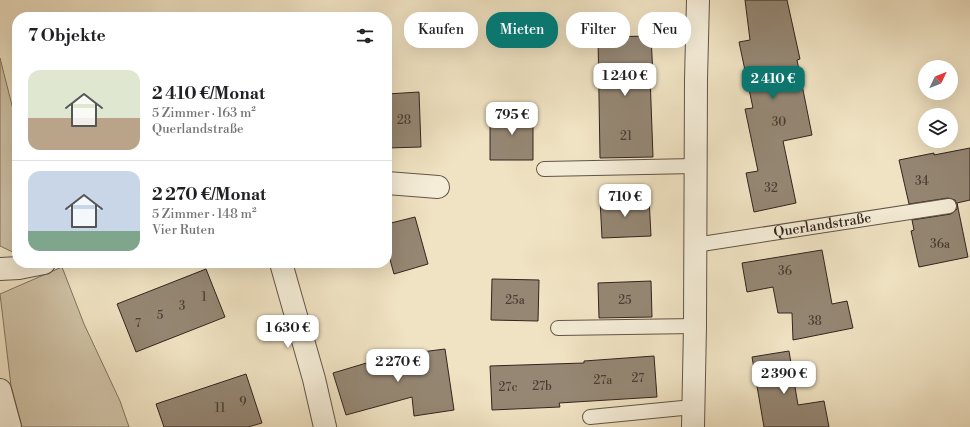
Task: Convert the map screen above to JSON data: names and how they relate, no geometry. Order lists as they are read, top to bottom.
{
  "streets": {
    "lane": ["Querlandstraße"]
  },
  "house_numbers": [
    "28",
    "30",
    "21",
    "34",
    "32",
    "36a",
    "36",
    "1",
    "25a",
    "25",
    "3",
    "5",
    "38",
    "7",
    "27",
    "27a",
    "27b",
    "27c",
    "9",
    "11"
  ],
  "north": "top right",
  "page": {
    "chip": [
      "Kaufen",
      "Mieten",
      "Filter",
      "Neu"
    ],
    "heading": "7 Objekte",
    "list": [
      {
        "name": "2 410 €/Monat",
        "note": "5 Zimmer · 163 m² · Querlandstraße"
      },
      {
        "name": "2 270 €/Monat",
        "note": "5 Zimmer · 148 m² · Vier Ruten"
      }
    ],
    "price": [
      "1 240 €",
      "2 410 €",
      "795 €",
      "710 €",
      "1 630 €",
      "2 270 €",
      "2 390 €"
    ]
  }
}
